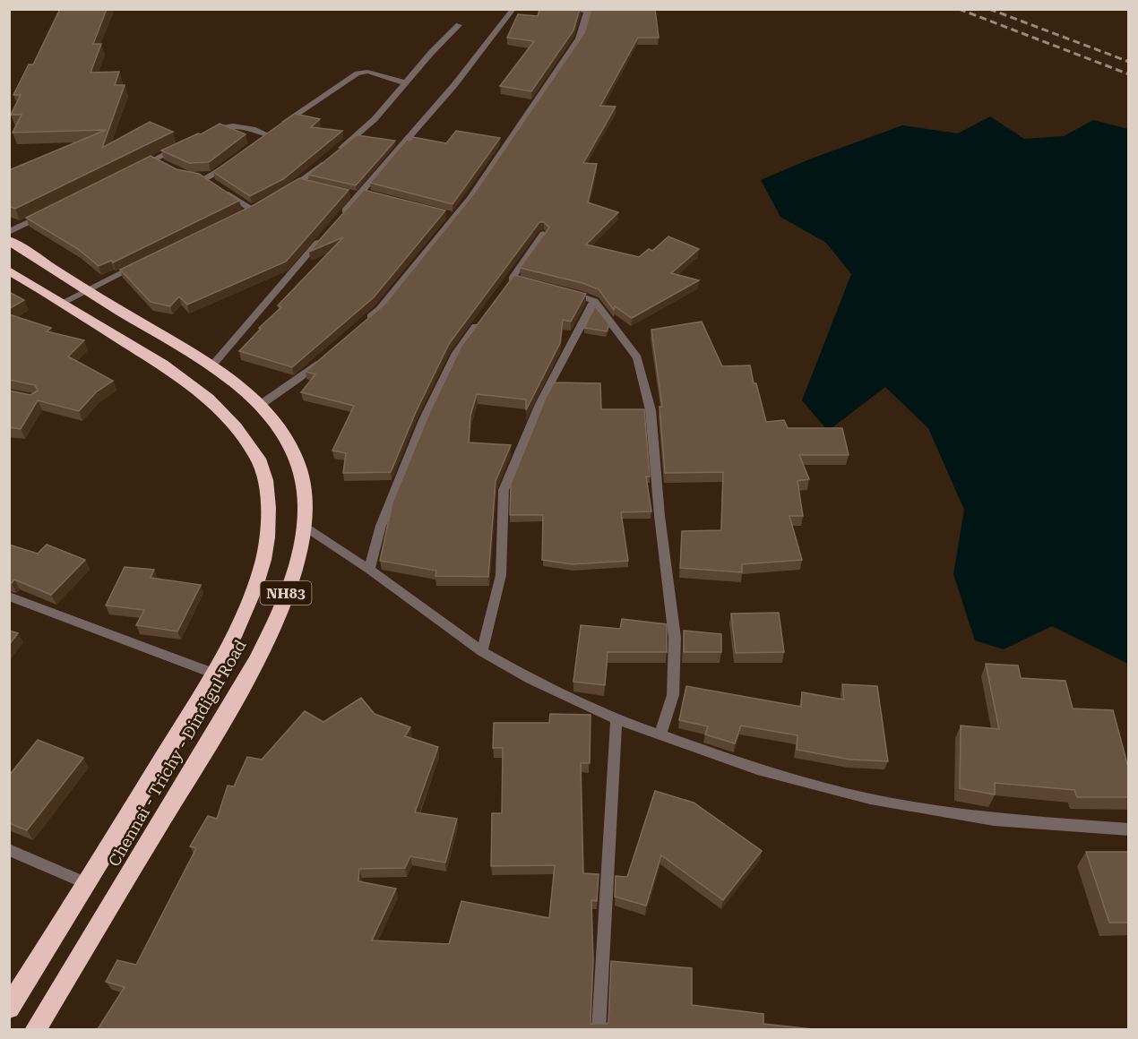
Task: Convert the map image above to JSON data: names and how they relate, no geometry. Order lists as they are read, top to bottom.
{
  "streets": {
    "highway": ["NH83", "Chennai - Trichy - Dindigul Road"]
  }
}
